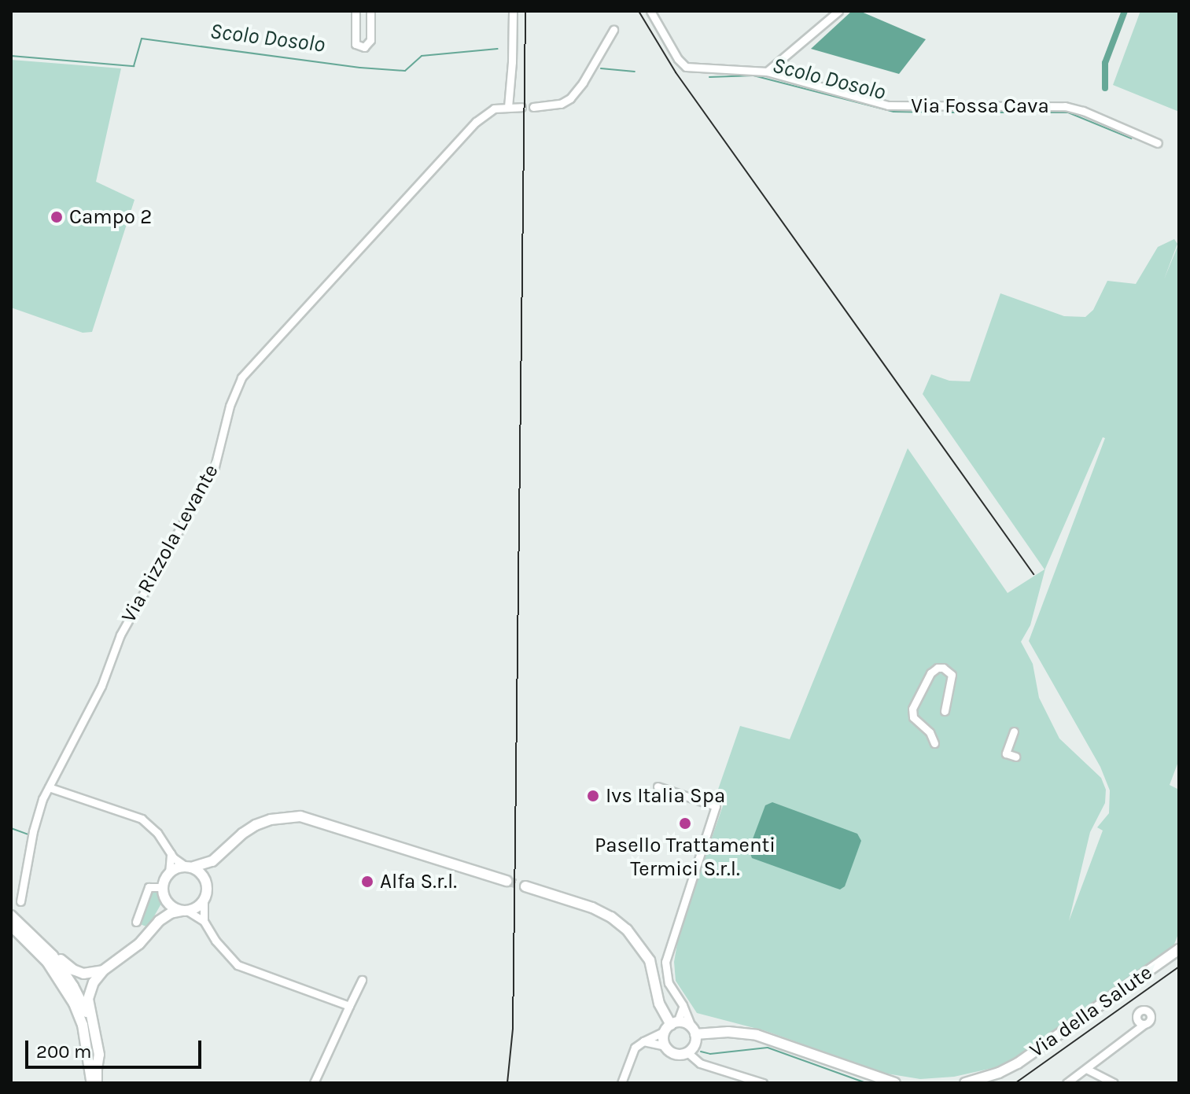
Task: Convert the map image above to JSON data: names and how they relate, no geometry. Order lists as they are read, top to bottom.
{
  "streets": {
    "street": ["Via Fossa Cava", "Via Rizzola Levante", "Via della Salute"]
  },
  "water": ["Scolo Dosolo"],
  "places": [
    "Campo 2",
    "Ivs Italia Spa",
    "Pasello Trattamenti Termici S.r.l.",
    "Alfa S.r.l."
  ],
  "scale_bar": "200 m"
}
